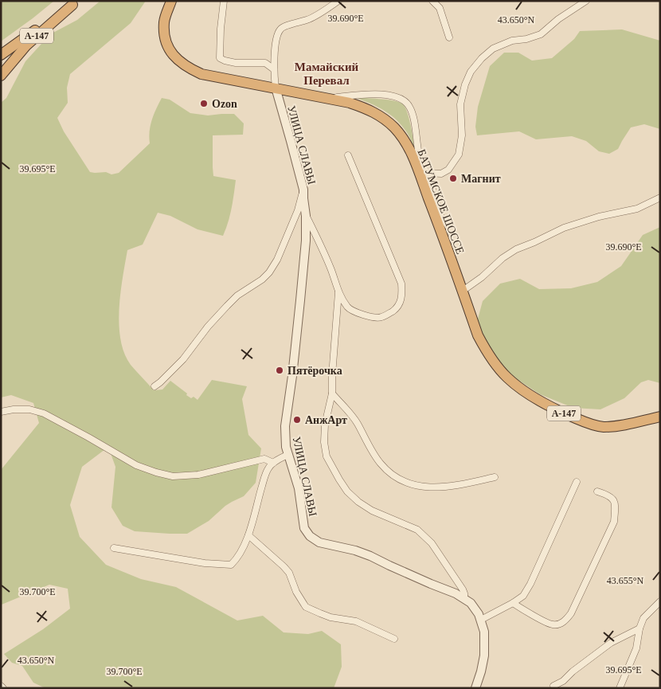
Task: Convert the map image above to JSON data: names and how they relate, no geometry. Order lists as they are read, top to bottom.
{
  "streets": {
    "highway": ["А-147", "БАТУМСКОЕ ШОССЕ"],
    "street": ["УЛИЦА СЛАВЫ"]
  },
  "crossings": [
    ["УЛИЦА СЛАВЫ", "БАТУМСКОЕ ШОССЕ"]
  ],
  "districts": ["Мамайский Перевал"],
  "places": [
    "Ozon",
    "Магнит",
    "Пятёрочка",
    "АнжАрт"
  ],
  "coordinates": [
    "39.690°E",
    "43.650°N",
    "39.695°E",
    "43.655°N",
    "39.700°E"
  ]
}
